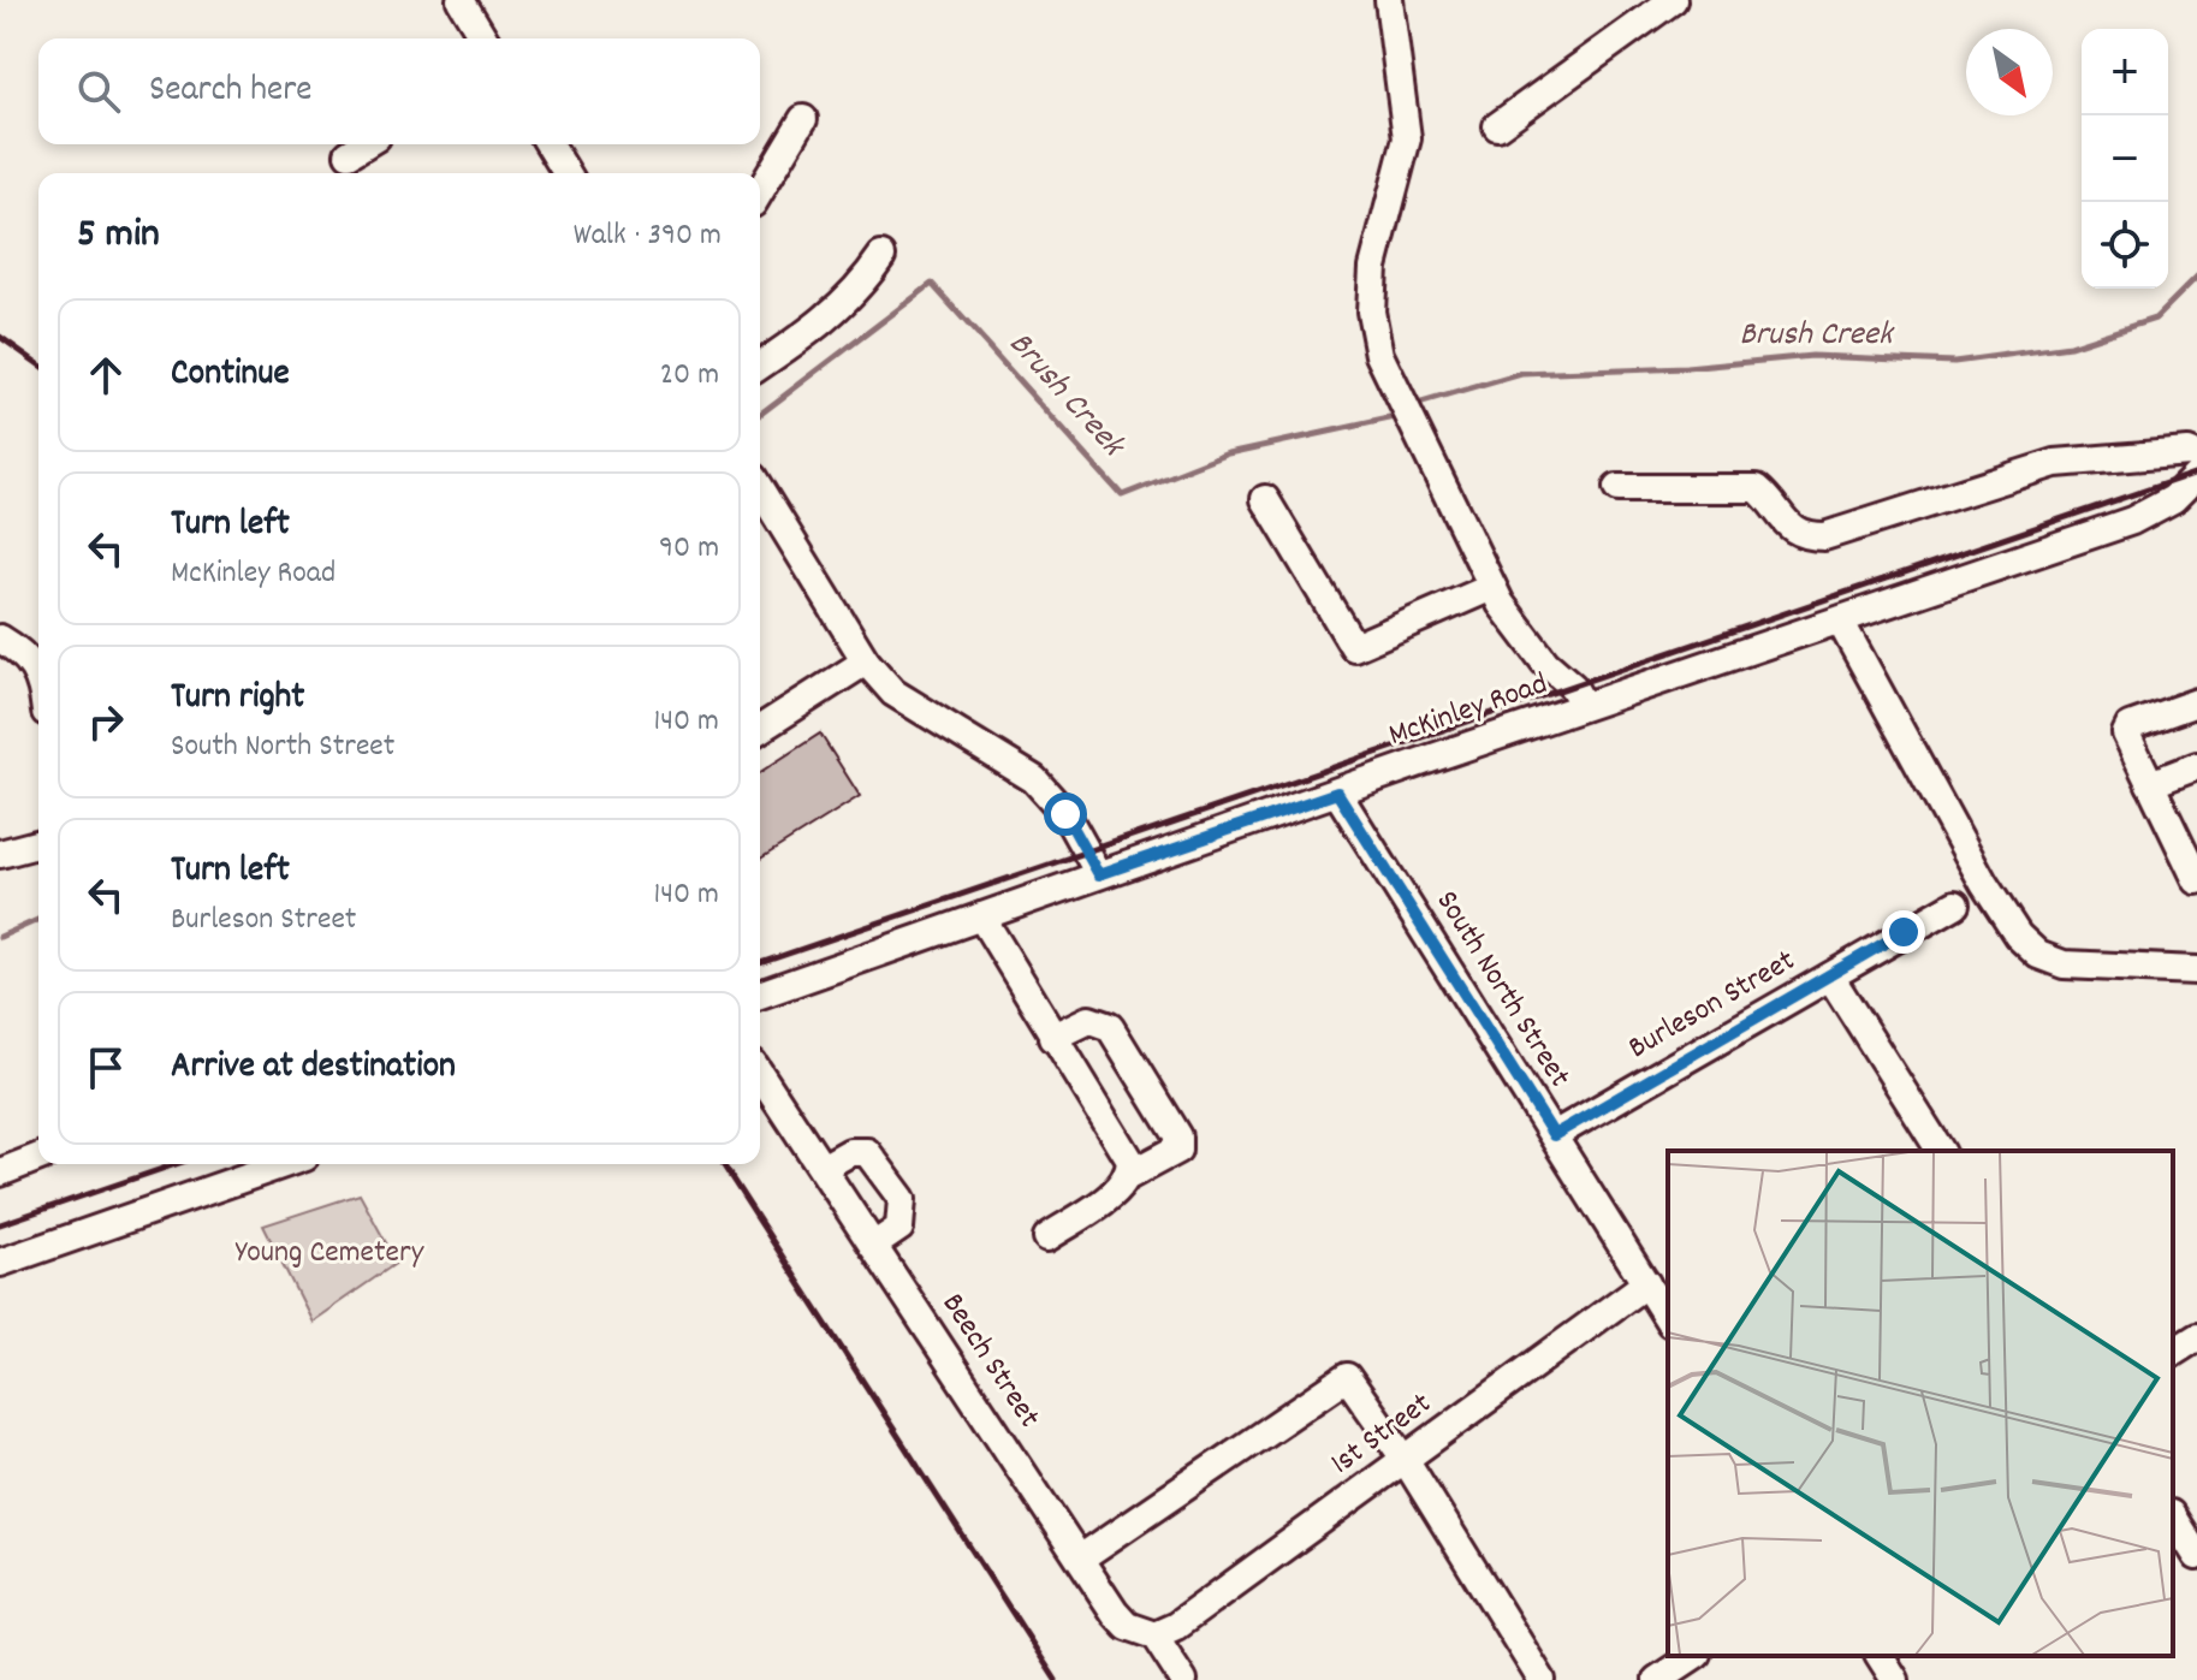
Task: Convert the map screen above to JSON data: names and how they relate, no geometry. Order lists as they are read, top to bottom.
{
  "streets": {
    "street": [
      "McKinley Road",
      "South North Street",
      "Burleson Street",
      "Beech Street",
      "1st Street"
    ]
  },
  "crossings": [
    ["McKinley Road", "South North Street"],
    ["South North Street", "Burleson Street"],
    ["South North Street", "1st Street"],
    ["Beech Street", "1st Street"]
  ],
  "water": ["Brush Creek"],
  "parks": ["Young Cemetery"],
  "north": "bottom right",
  "page": {
    "map_buttons": ["+", "−"],
    "search": "Search here",
    "heading": ["5 min", "Walk · 390 m"],
    "list": [
      ["Continue", "20 m"],
      ["Turn left", "McKinley Road", "90 m"],
      ["Turn right", "South North Street", "140 m"],
      ["Turn left", "Burleson Street", "140 m"],
      "Arrive at destination"
    ]
  }
}
